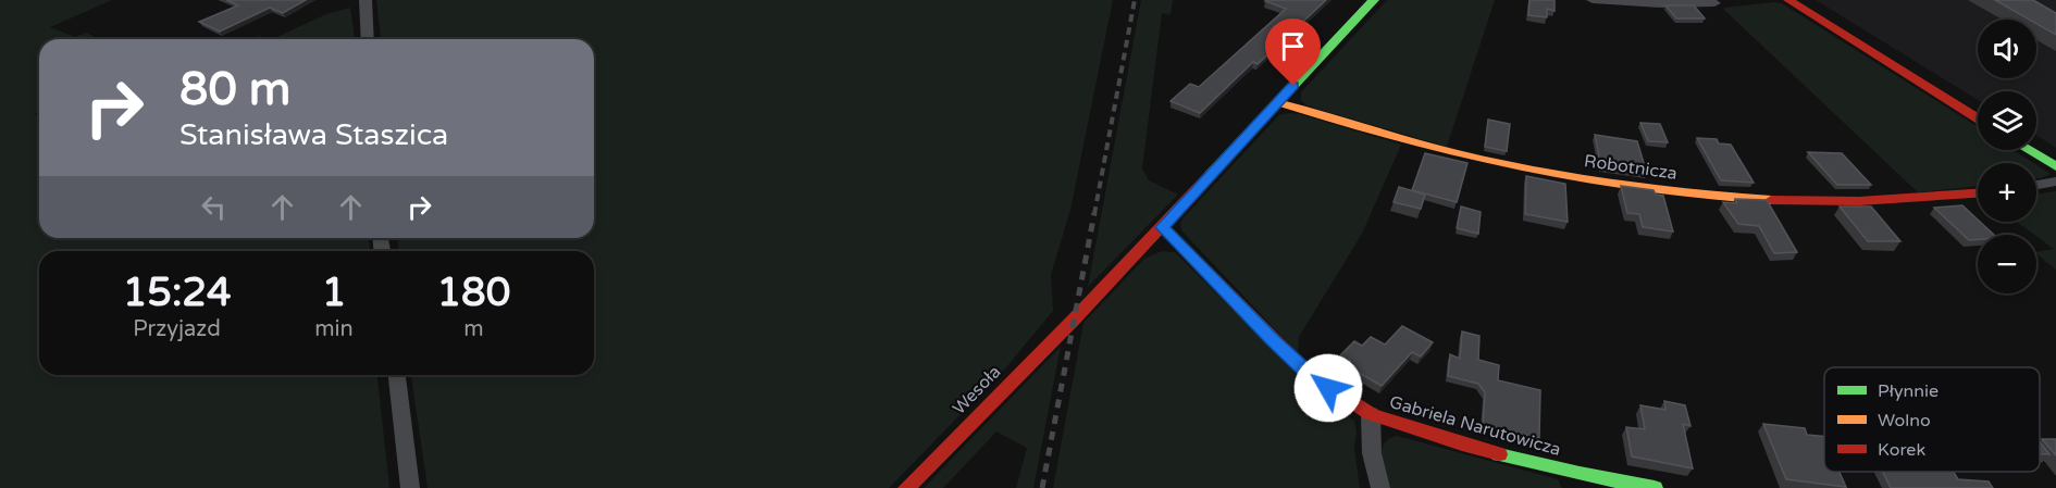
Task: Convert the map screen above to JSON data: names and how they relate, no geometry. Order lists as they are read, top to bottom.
{
  "streets": {
    "street": ["Robotnicza", "Wesoła", "Gabriela Narutowicza"]
  },
  "crossings": [
    ["Robotnicza", "Wesoła"],
    ["Wesoła", "Gabriela Narutowicza"]
  ],
  "legend": ["Płynnie", "Wolno", "Korek"],
  "page": {
    "map_buttons": ["+", "−"],
    "turn": ["80 m", "Stanisława Staszica"],
    "eta": [
      "15:24",
      "Przyjazd",
      "1",
      "min",
      "180",
      "m"
    ]
  }
}
